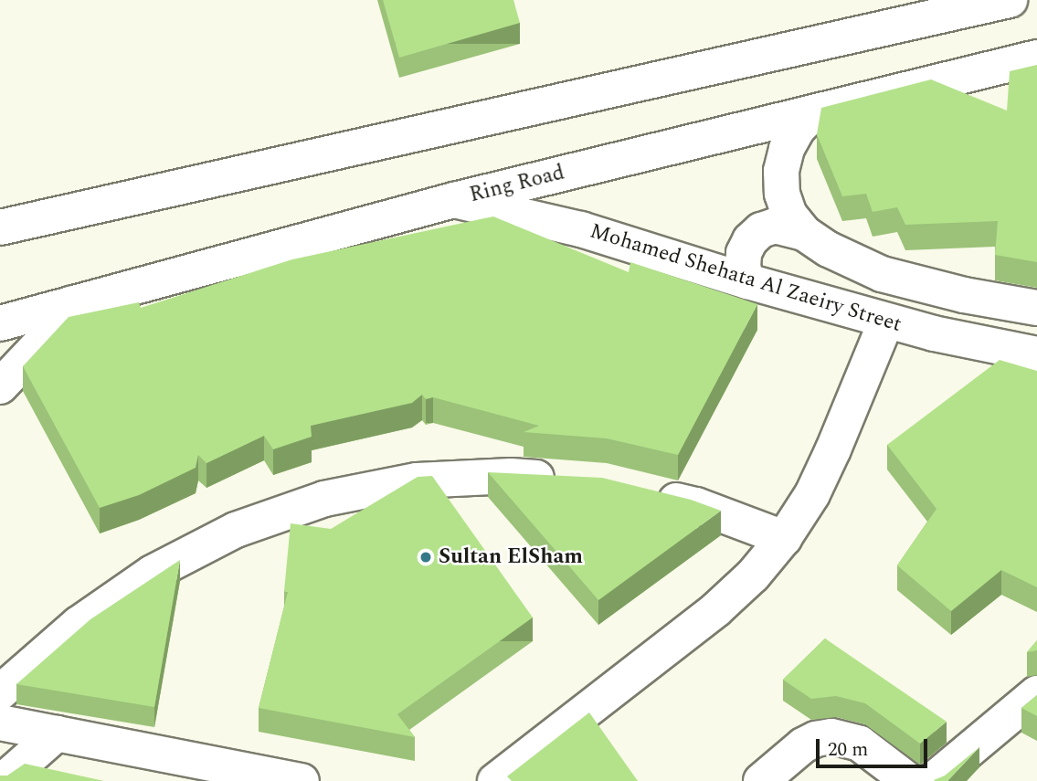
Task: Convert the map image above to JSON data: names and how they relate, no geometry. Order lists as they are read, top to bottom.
{
  "streets": {
    "main road": ["Ring Road", "Mohamed Shehata Al Zaeiry Street"]
  },
  "crossings": [
    ["Ring Road", "Mohamed Shehata Al Zaeiry Street"]
  ],
  "places": ["Sultan ElSham"],
  "scale_bar": "20 m"
}
